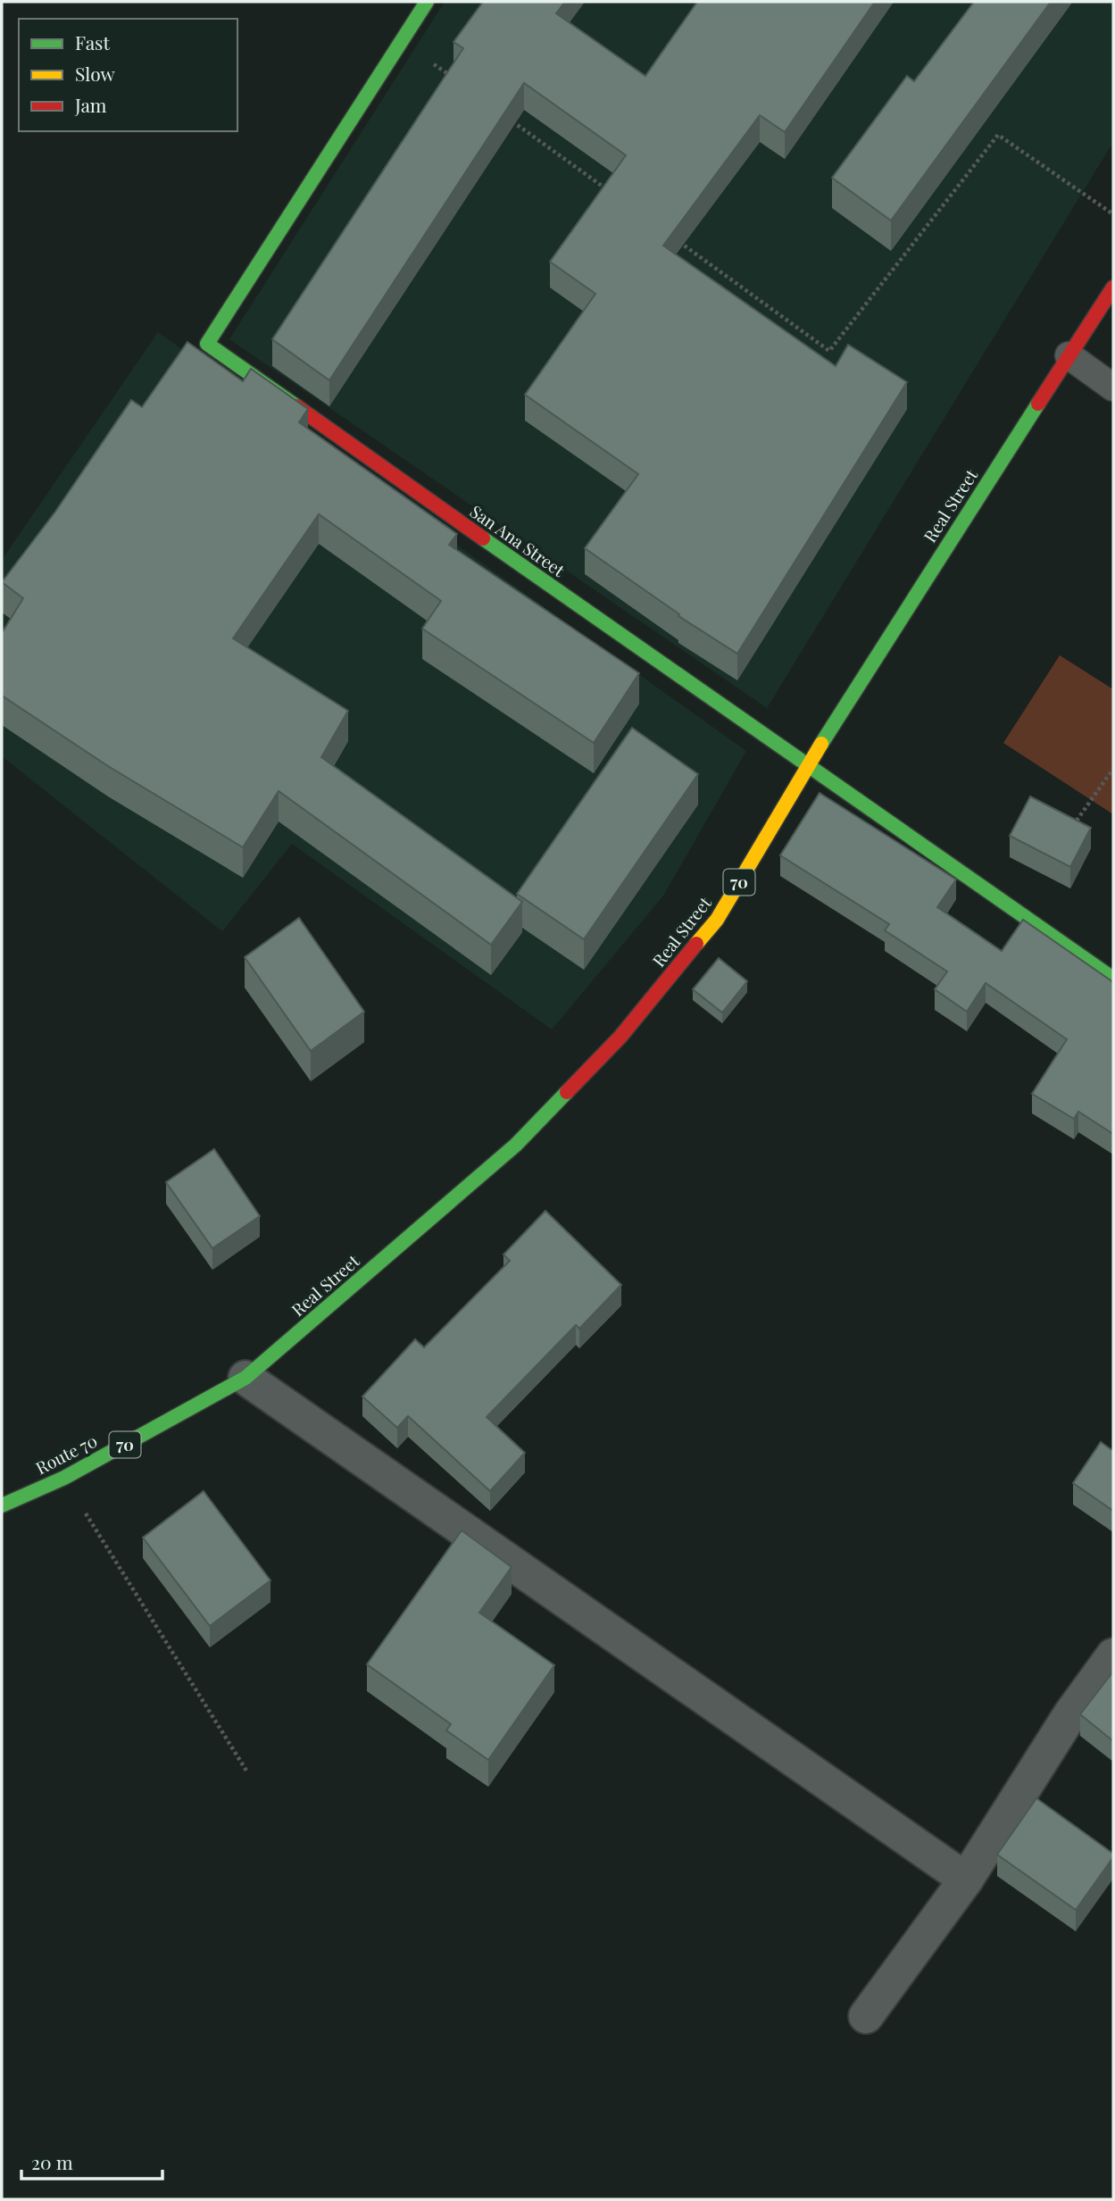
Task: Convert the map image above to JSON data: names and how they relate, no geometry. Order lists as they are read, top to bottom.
{
  "streets": {
    "main road": [
      "Real Street",
      "San Ana Street",
      "70",
      "Route 70"
    ]
  },
  "crossings": [
    ["Real Street", "San Ana Street"],
    ["Real Street", "Route 70"]
  ],
  "legend": ["Fast", "Slow", "Jam"],
  "scale_bar": "20 m"
}
